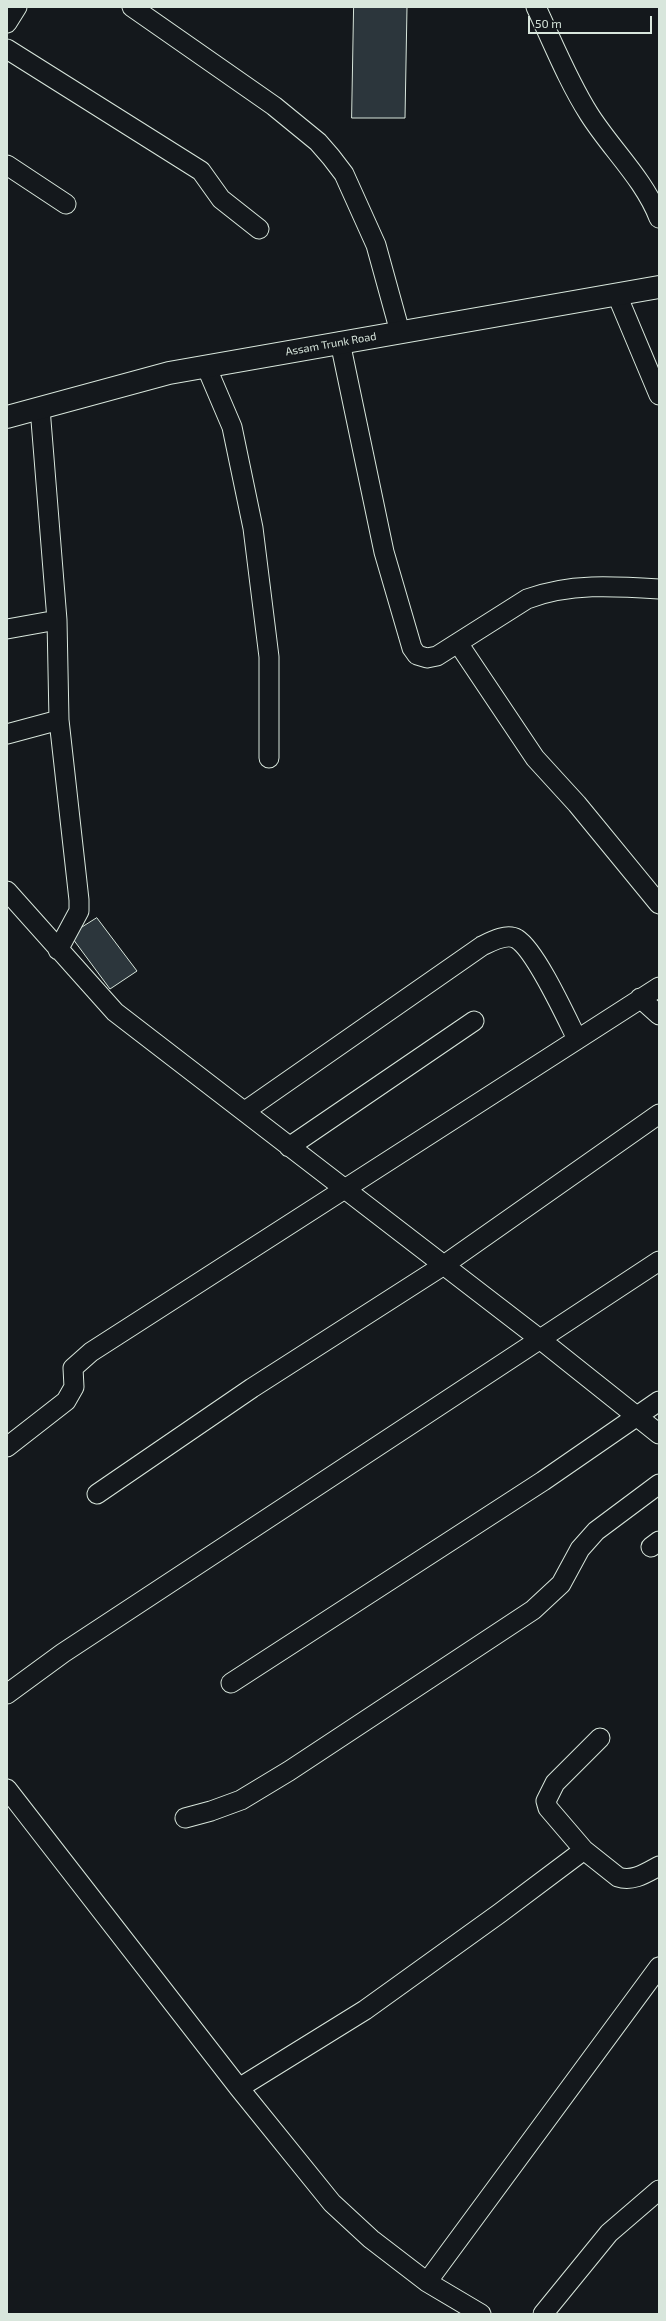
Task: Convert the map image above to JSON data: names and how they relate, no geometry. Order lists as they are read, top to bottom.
{
  "streets": {
    "main road": ["Assam Trunk Road"]
  },
  "scale_bar": "50 m"
}
